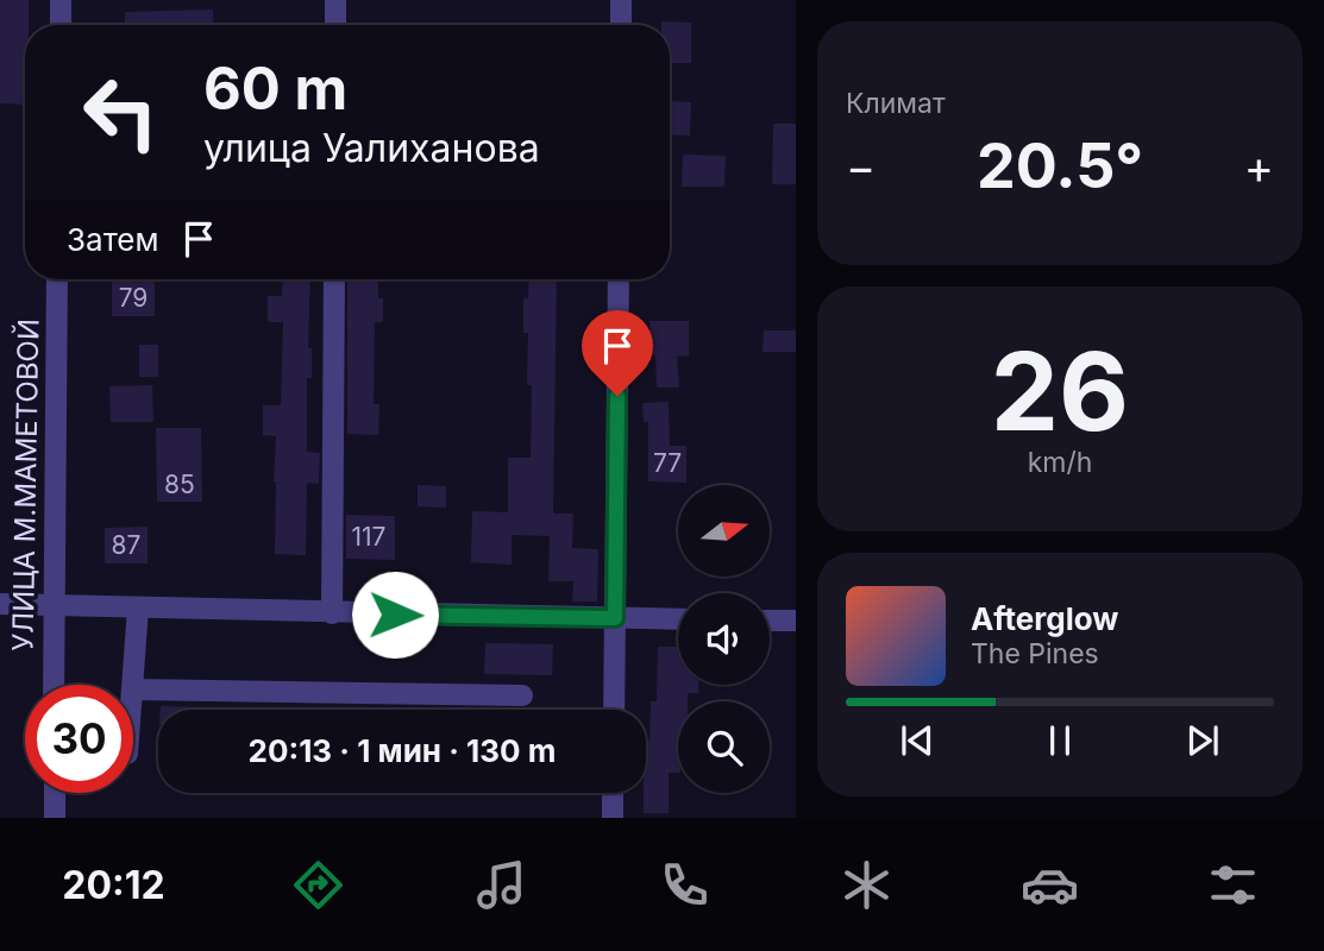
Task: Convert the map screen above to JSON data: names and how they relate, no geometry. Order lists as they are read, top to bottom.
{
  "streets": {
    "street": ["УЛИЦА М.МАМЕТОВОЙ"]
  },
  "house_numbers": [
    "79",
    "77",
    "85",
    "117",
    "87"
  ],
  "north": "right",
  "page": {
    "tile": [
      "Климат",
      ["26", "km/h"]
    ],
    "turn": ["60 m", "улица Уалиханова"],
    "heat": ["−", "20.5°", "+"],
    "then": "Затем",
    "song": ["Afterglow", "The Pines"],
    "limit": "30",
    "trip": "20:13 · 1 мин · 130 m",
    "tabs": "20:12"
  }
}
